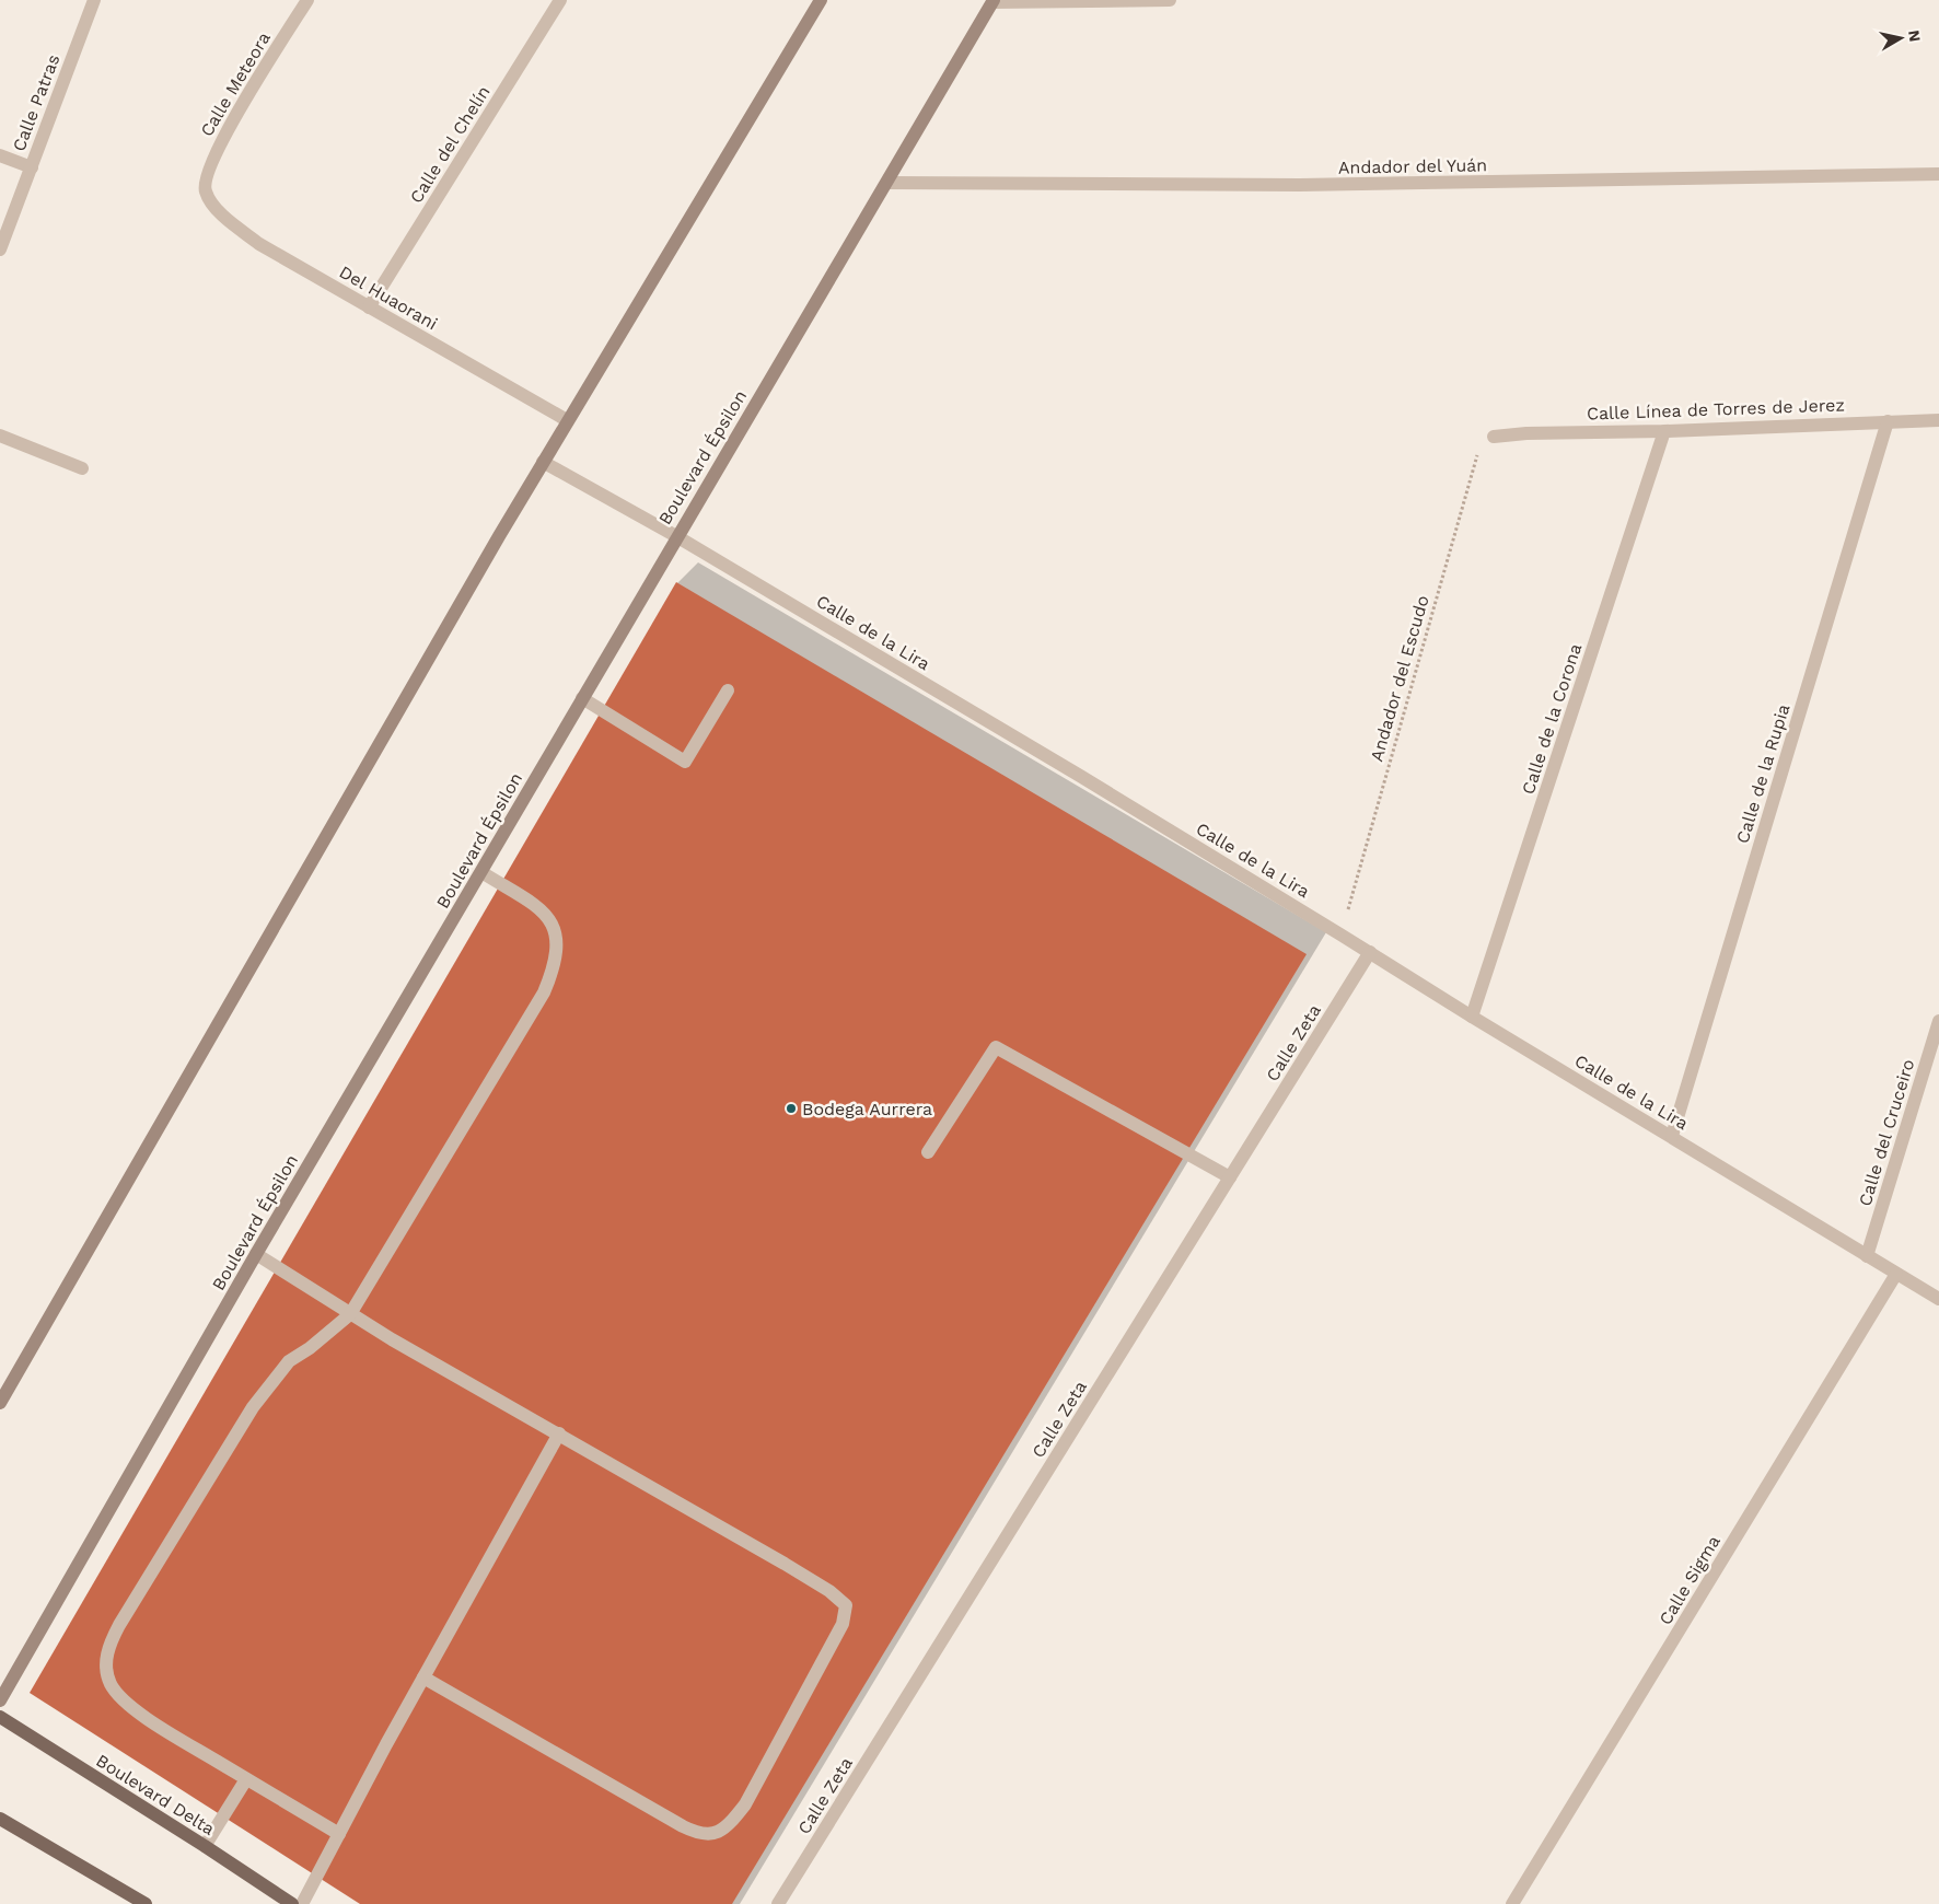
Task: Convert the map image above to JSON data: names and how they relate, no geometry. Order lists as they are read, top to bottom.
{
  "streets": {
    "main road": ["Boulevard Delta"],
    "street": [
      "Calle Meteora",
      "Calle Patras",
      "Calle del Chelín",
      "Andador del Yuán",
      "Del Huaorani",
      "Calle Línea de Torres de Jerez",
      "Boulevard Épsilon",
      "Calle de la Lira",
      "Calle de la Corona",
      "Calle de la Rupia",
      "Calle Zeta",
      "Calle del Cruceiro",
      "Calle Sigma"
    ],
    "path": ["Andador del Escudo"]
  },
  "crossings": [
    ["Calle Meteora", "Del Huaorani"],
    ["Calle del Chelín", "Del Huaorani"],
    ["Andador del Yuán", "Boulevard Épsilon"],
    ["Calle Línea de Torres de Jerez", "Andador del Escudo"],
    ["Calle Línea de Torres de Jerez", "Calle de la Corona"],
    ["Calle Línea de Torres de Jerez", "Calle de la Rupia"],
    ["Boulevard Épsilon", "Calle de la Lira"],
    ["Calle de la Lira", "Andador del Escudo"],
    ["Calle de la Lira", "Calle de la Corona"],
    ["Calle de la Lira", "Calle de la Rupia"],
    ["Calle de la Lira", "Calle Zeta"],
    ["Calle de la Lira", "Calle del Cruceiro"],
    ["Calle de la Lira", "Calle Sigma"]
  ],
  "places": ["Bodega Aurrera"],
  "north": "right"
}
